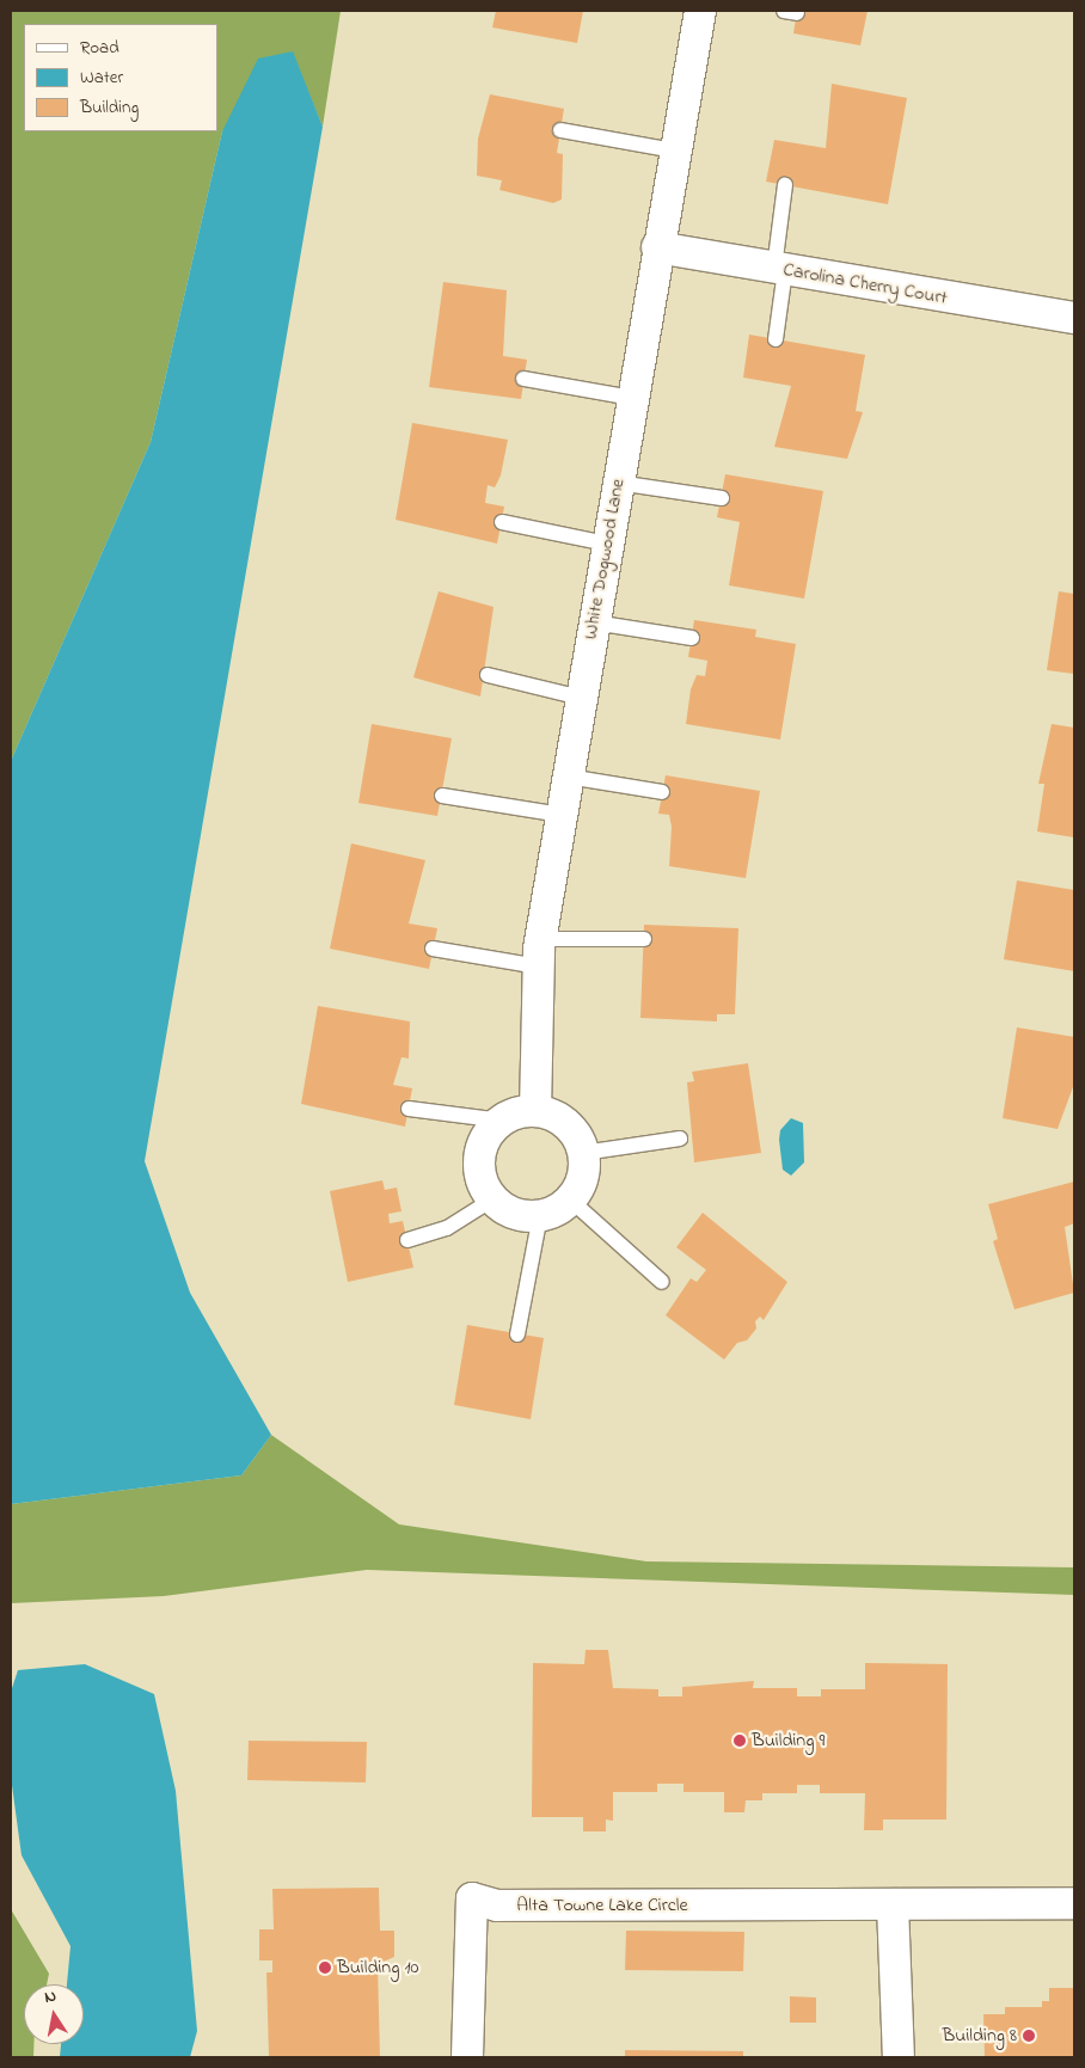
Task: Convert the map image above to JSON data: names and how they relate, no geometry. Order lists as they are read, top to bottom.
{
  "streets": {
    "street": ["Carolina Cherry Court", "White Dogwood Lane", "Alta Towne Lake Circle"]
  },
  "crossings": [
    ["Carolina Cherry Court", "White Dogwood Lane"]
  ],
  "places": ["Building 9", "Building 10", "Building 8"],
  "legend": ["Road", "Water", "Building"],
  "north": "top"
}
